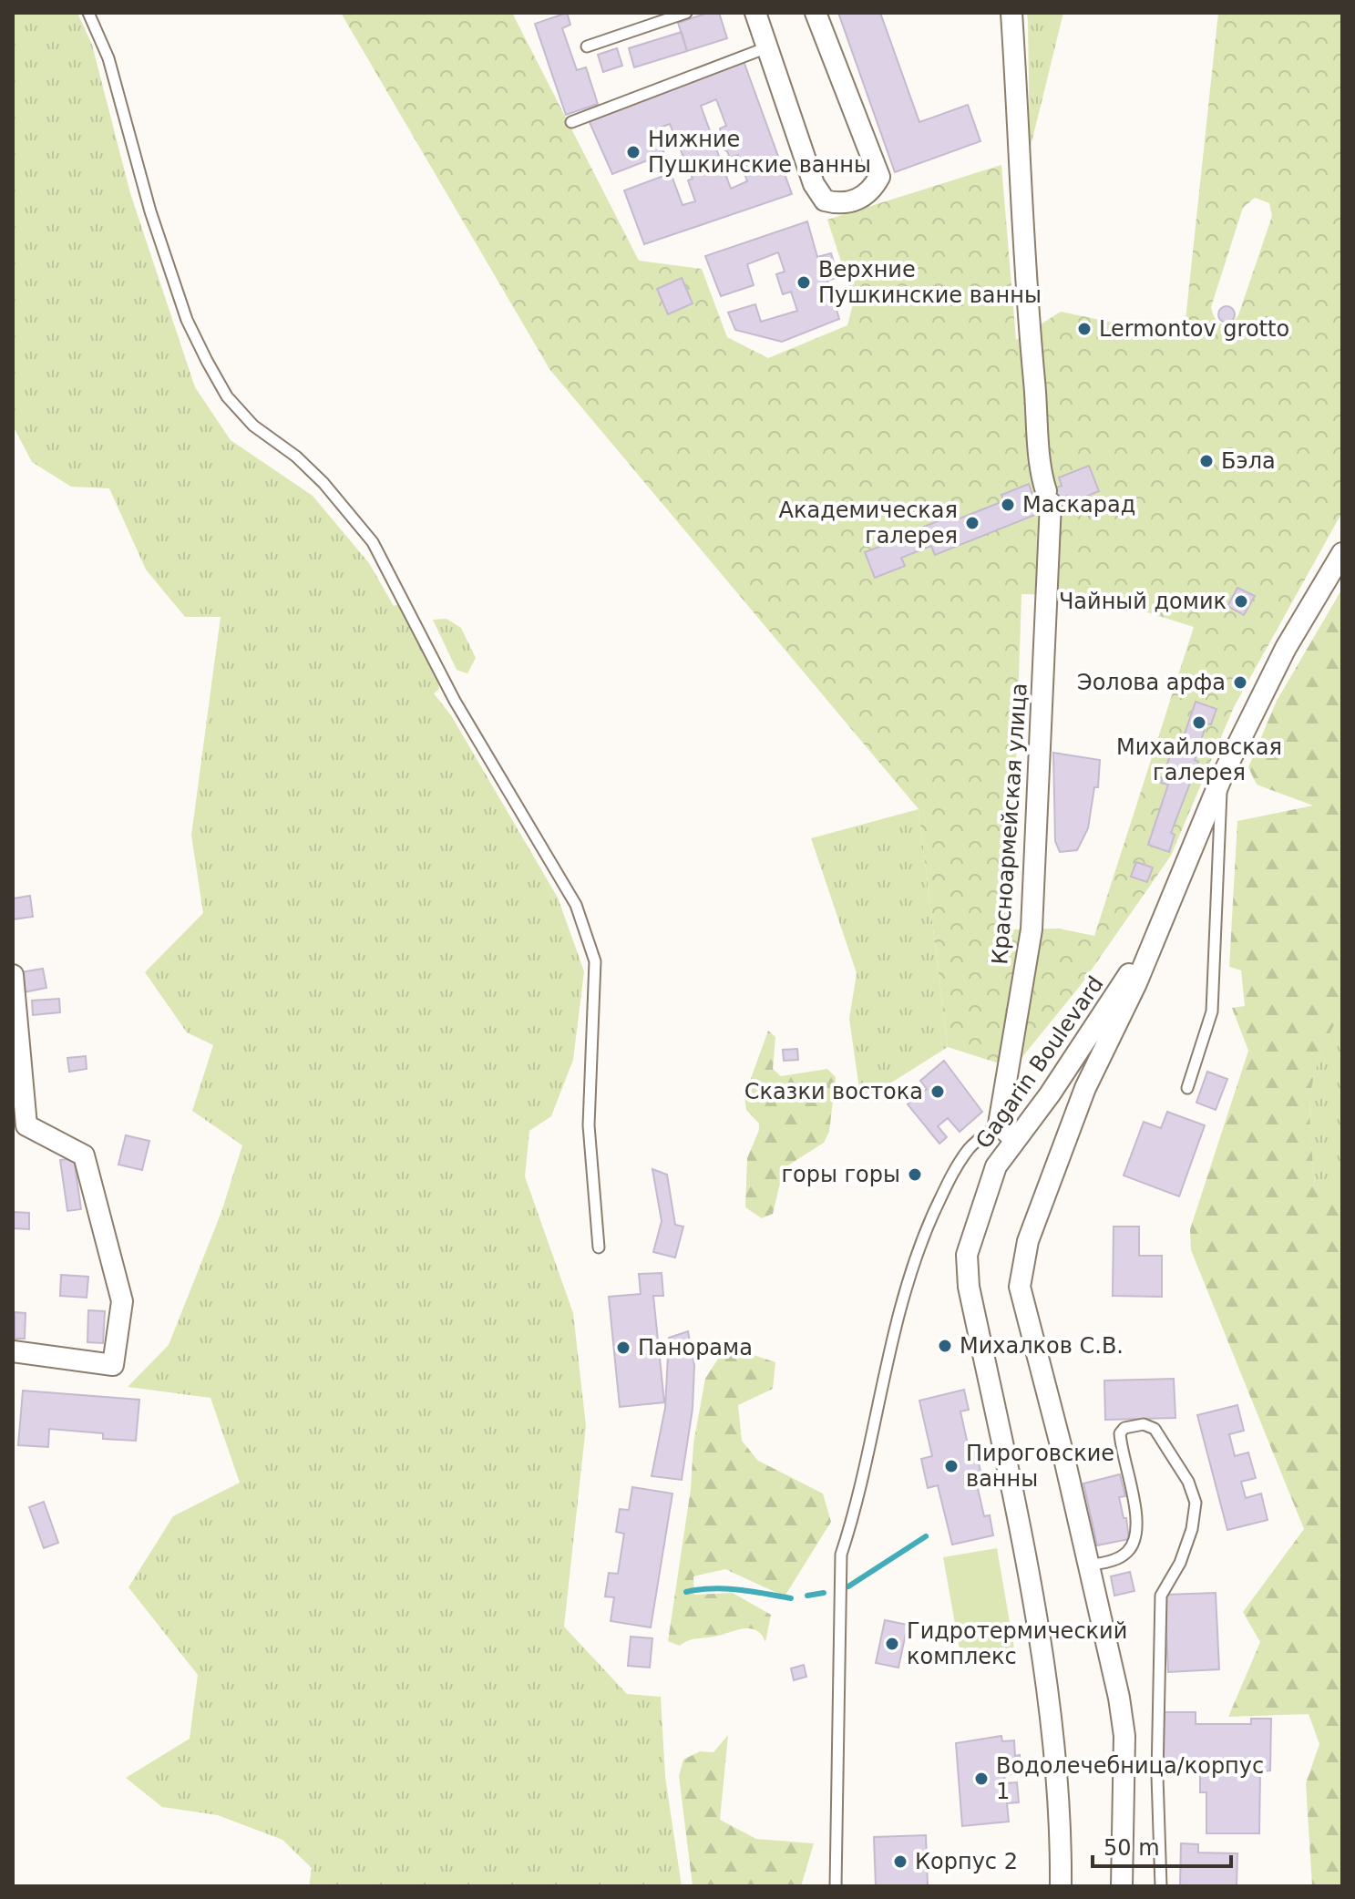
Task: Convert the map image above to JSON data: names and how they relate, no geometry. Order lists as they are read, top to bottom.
{
  "streets": {
    "street": ["Красноармейская улица", "Gagarin Boulevard"]
  },
  "places": [
    "Нижние Пушкинские ванны",
    "Верхние Пушкинские ванны",
    "Lermontov grotto",
    "Бэла",
    "Маскарад",
    "Академическая галерея",
    "Чайный домик",
    "Эолова арфа",
    "Михайловская галерея",
    "Сказки востока",
    "горы горы",
    "Михалков С.В.",
    "Панорама",
    "Пироговские ванны",
    "Гидротермический комплекс",
    "Водолечебница/корпус 1",
    "Корпус 2"
  ],
  "scale_bar": "50 m"
}
